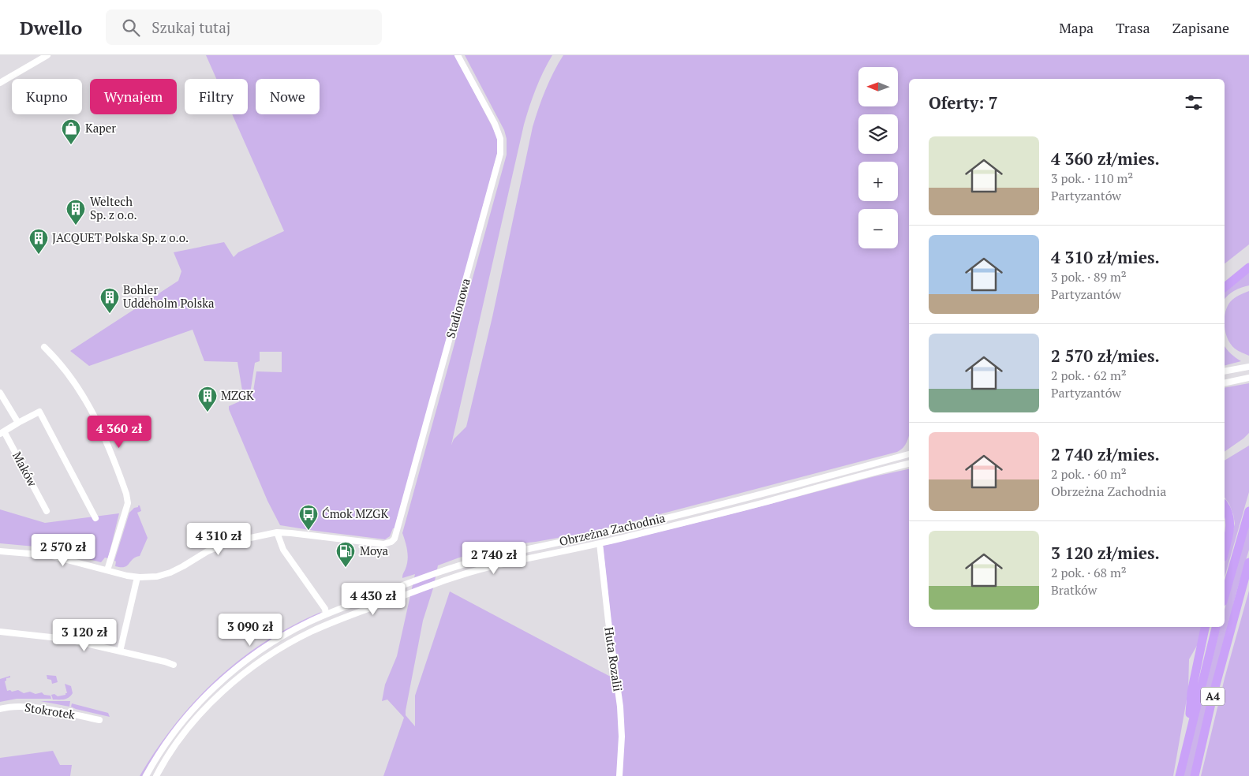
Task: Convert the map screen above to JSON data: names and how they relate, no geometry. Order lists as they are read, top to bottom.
{
  "streets": {
    "highway": ["A4"],
    "street": [
      "Stadionowa",
      "Maków",
      "Obrzeżna Zachodnia",
      "Huta Rozalii",
      "Stokrotek"
    ]
  },
  "crossings": [
    ["Obrzeżna Zachodnia", "Huta Rozalii"]
  ],
  "places": {
    "shop": ["Kaper"],
    "building": [
      "Weltech Sp. z o.o.",
      "JACQUET Polska Sp. z o.o.",
      "Bohler Uddeholm Polska",
      "MZGK"
    ],
    "bus stop": ["Ćmok MZGK"],
    "fuel station": ["Moya"]
  },
  "north": "left",
  "page": {
    "header": "Dwello",
    "search": "Szukaj tutaj",
    "nav": ["Mapa", "Trasa", "Zapisane"],
    "map_buttons": ["+", "−"],
    "chip": [
      "Kupno",
      "Wynajem",
      "Filtry",
      "Nowe"
    ],
    "heading": "Oferty: 7",
    "list": [
      {
        "name": "4 360 zł/mies.",
        "note": "3 pok. · 110 m² · Partyzantów"
      },
      {
        "name": "4 310 zł/mies.",
        "note": "3 pok. · 89 m² · Partyzantów"
      },
      {
        "name": "2 570 zł/mies.",
        "note": "2 pok. · 62 m² · Partyzantów"
      },
      {
        "name": "2 740 zł/mies.",
        "note": "2 pok. · 60 m² · Obrzeżna Zachodnia"
      },
      {
        "name": "3 120 zł/mies.",
        "note": "2 pok. · 68 m² · Bratków"
      }
    ],
    "price": [
      "4 360 zł",
      "4 310 zł",
      "2 570 zł",
      "2 740 zł",
      "4 430 zł",
      "3 090 zł",
      "3 120 zł"
    ]
  }
}
